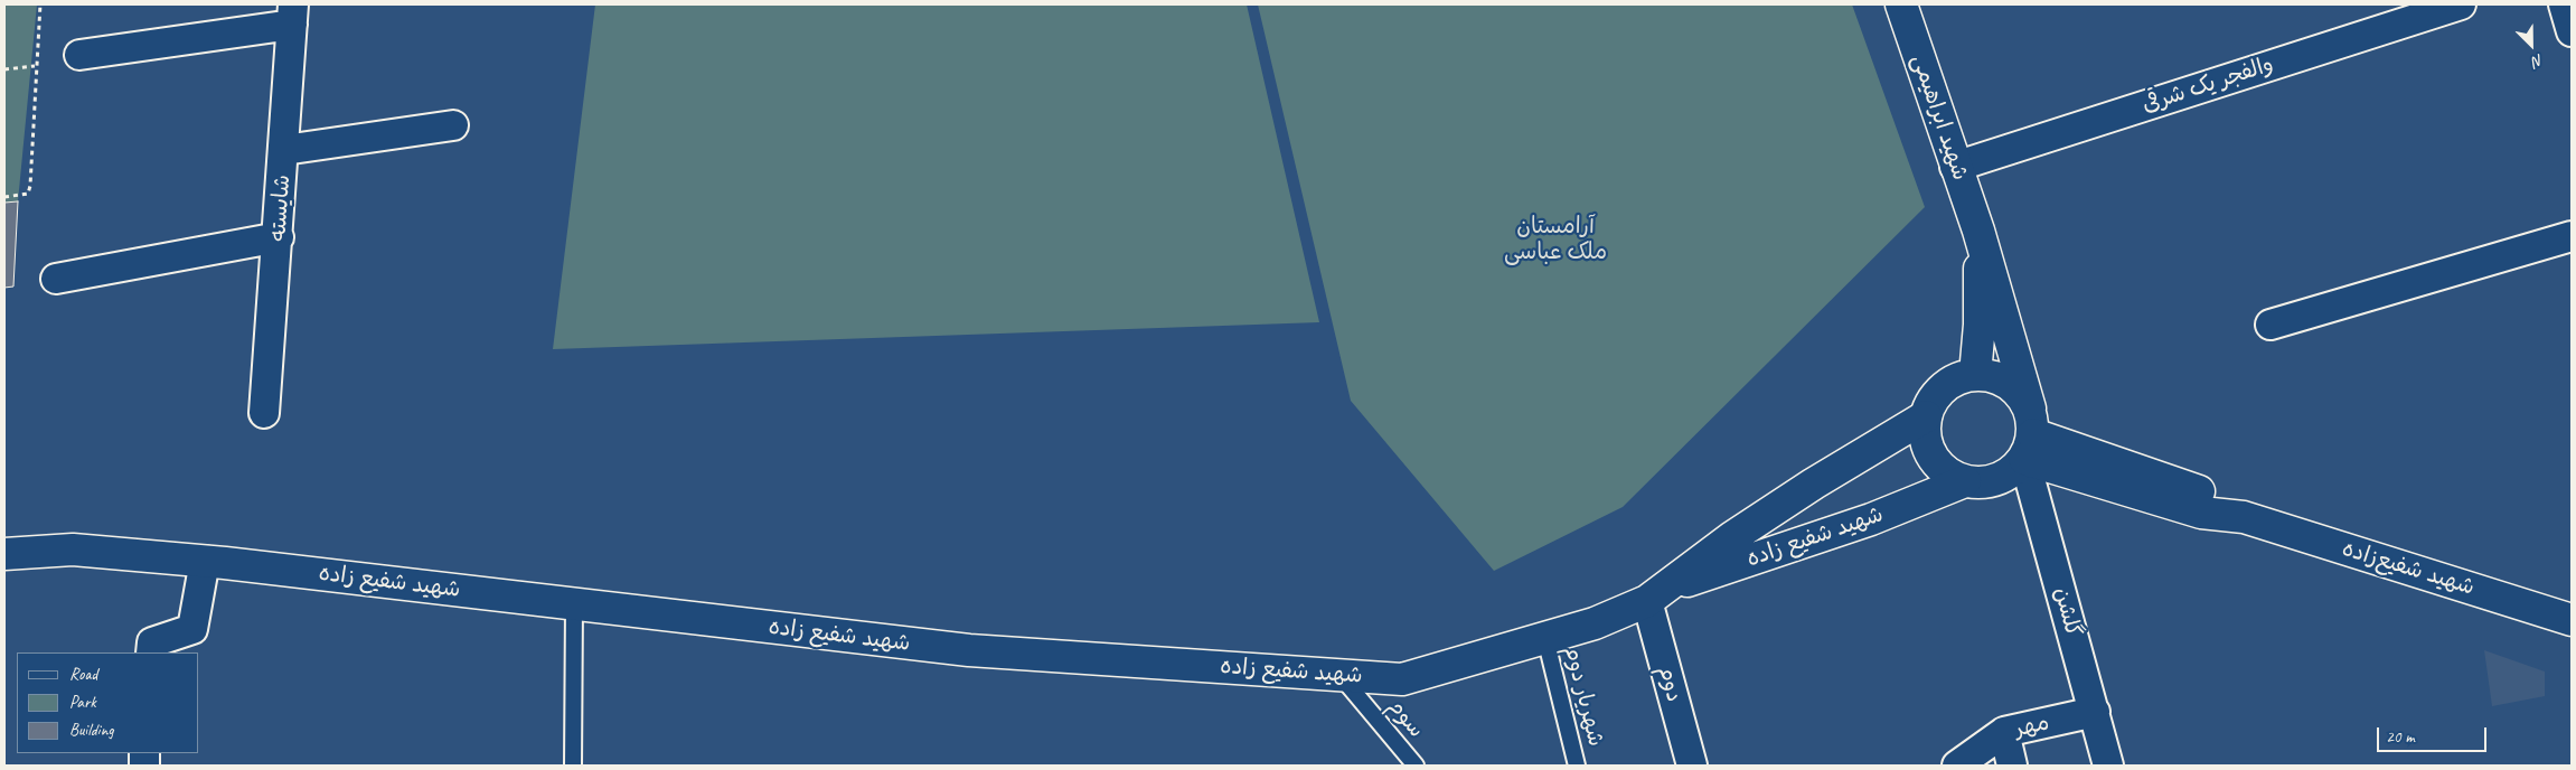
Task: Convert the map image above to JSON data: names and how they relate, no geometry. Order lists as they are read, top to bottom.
{
  "streets": {
    "main road": ["شهید ابراهیمی", "شهید شفیع زاده", "شهید شفیع‌زاده"],
    "street": [
      "والفجر یک شرقی",
      "شایسته",
      "گلشن",
      "دوم",
      "مهر"
    ],
    "lane": ["شهریار دوم", "سوم"]
  },
  "crossings": [
    ["والفجر یک شرقی", "شهید ابراهیمی"],
    ["شهید ابراهیمی", "شهید شفیع‌زاده"],
    ["شهید ابراهیمی", "گلشن"],
    ["شهید شفیع زاده", "دوم"],
    ["شهید شفیع زاده", "شهریار دوم"],
    ["شهید شفیع زاده", "سوم"],
    ["شهید شفیع‌زاده", "گلشن"],
    ["گلشن", "مهر"]
  ],
  "parks": ["آرامستان ملک عباسی"],
  "legend": ["Road", "Park", "Building"],
  "scale_bar": "20 m",
  "north": "bottom right"
}
